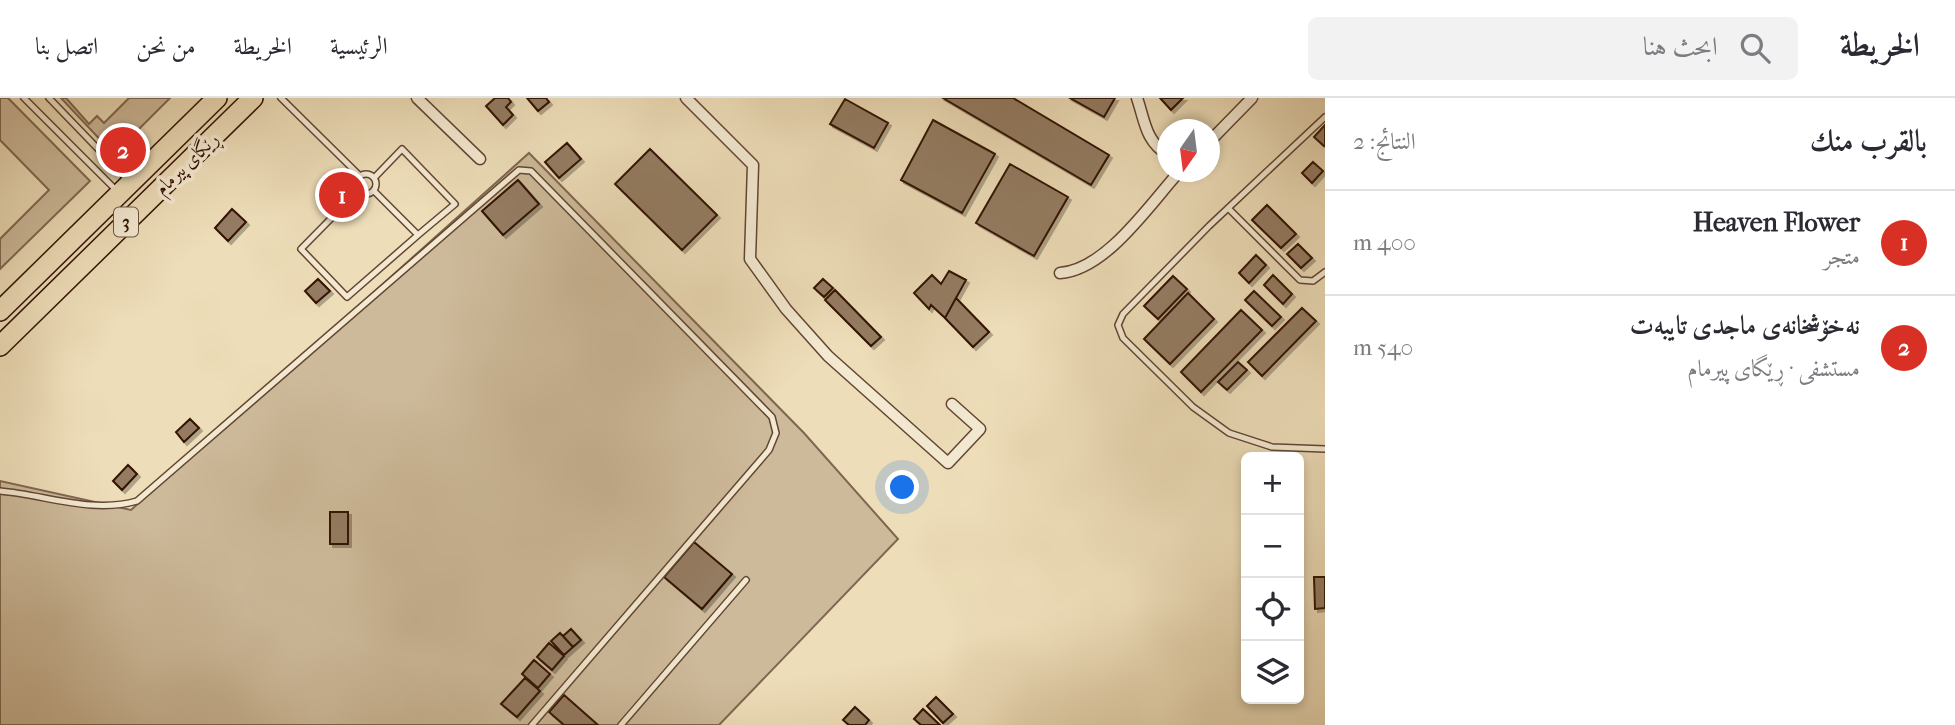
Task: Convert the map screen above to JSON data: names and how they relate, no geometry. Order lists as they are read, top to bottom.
{
  "streets": {
    "highway": ["ڕێگای پیرمام", "3"]
  },
  "north": "bottom",
  "page": {
    "header": "الخريطة",
    "search": "ابحث هنا",
    "nav": [
      "الرئيسية",
      "الخريطة",
      "من نحن",
      "اتصل بنا"
    ],
    "heading": ["بالقرب منك", "النتائج: 2"],
    "pins": ["2", "1"],
    "list": [
      {
        "mark": "1",
        "name": "Heaven Flower",
        "note": "متجر",
        "value": "400 m"
      },
      {
        "mark": "2",
        "name": "نەخۆشخانەی ماجدی تایبەت",
        "note": "مستشفى · ڕێگای پیرمام",
        "value": "540 m"
      }
    ],
    "map_buttons": ["+", "−"]
  }
}
